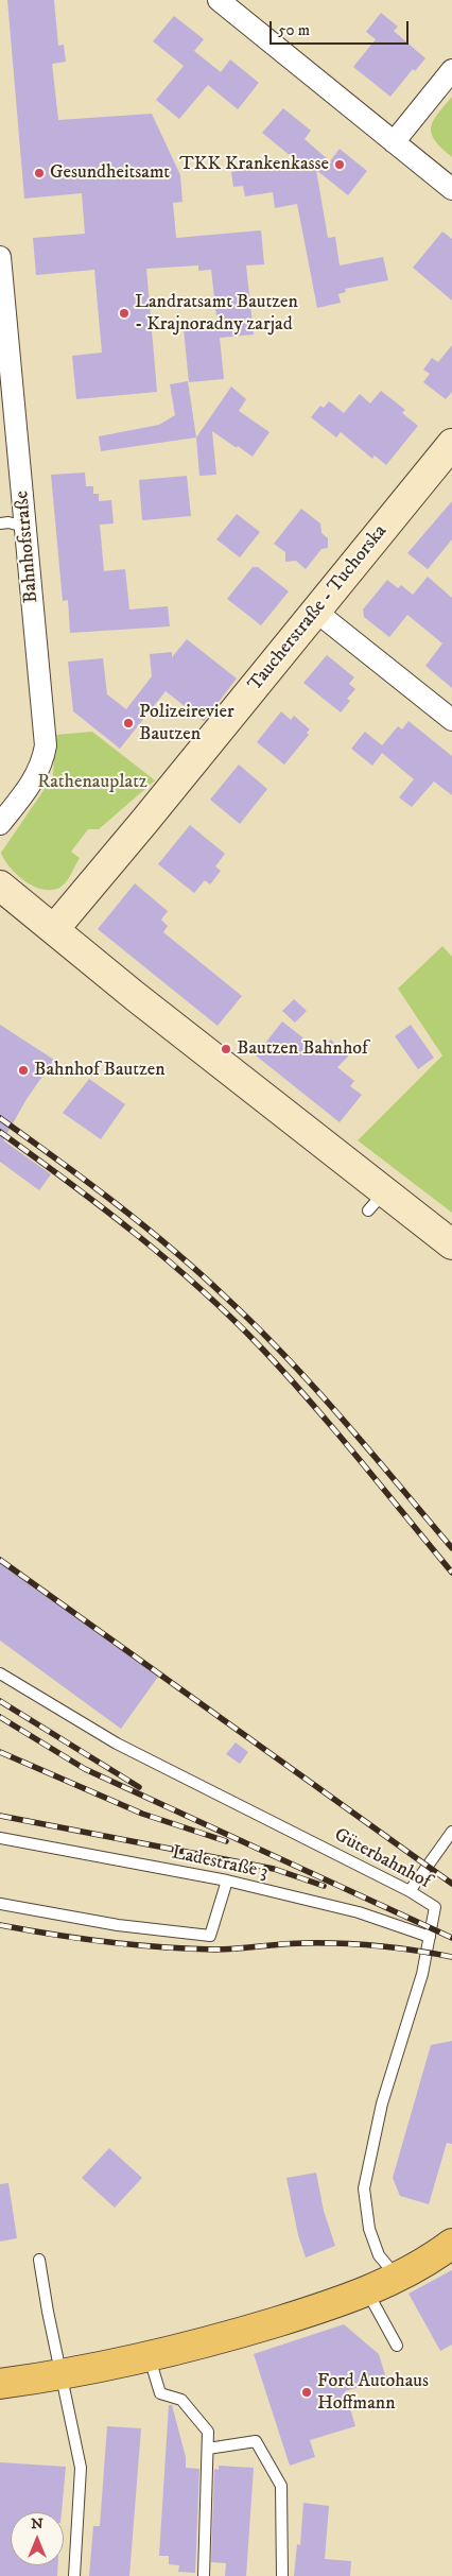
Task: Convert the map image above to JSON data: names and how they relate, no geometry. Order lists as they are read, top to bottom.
{
  "streets": {
    "street": ["Bahnhofstraße", "Taucherstraße - Tuchorska"],
    "lane": ["Güterbahnhof", "Ladestraße 3"]
  },
  "crossings": [
    ["Güterbahnhof", "Ladestraße 3"]
  ],
  "parks": ["Rathenauplatz"],
  "places": [
    "TKK Krankenkasse",
    "Gesundheitsamt",
    "Landratsamt Bautzen - Krajnoradny zarjad",
    "Polizeirevier Bautzen",
    "Bautzen Bahnhof",
    "Bahnhof Bautzen",
    "Ford Autohaus Hoffmann"
  ],
  "scale_bar": "50 m",
  "north": "top"
}
